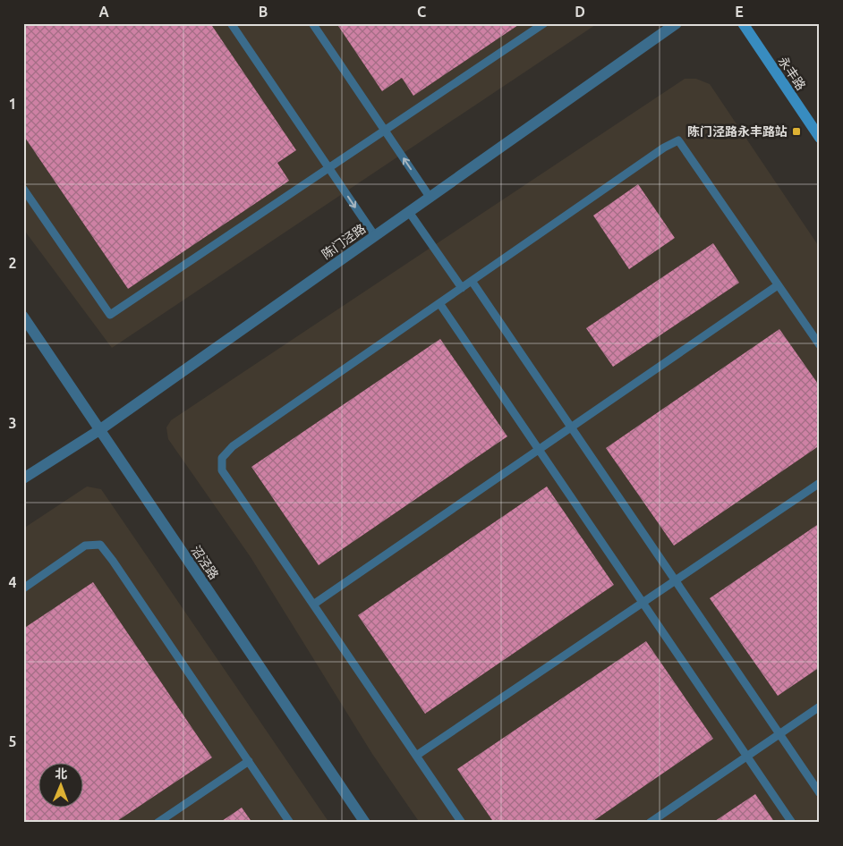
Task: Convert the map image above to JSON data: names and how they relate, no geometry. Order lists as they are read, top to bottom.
{
  "streets": {
    "main road": ["永丰路"],
    "street": ["陈门泾路", "沼泾路"]
  },
  "crossings": [
    ["陈门泾路", "沼泾路"]
  ],
  "places": {
    "transit": ["陈门泾路永丰路站"]
  },
  "north": "top",
  "grid": {
    "columns": [
      "A",
      "B",
      "C",
      "D",
      "E"
    ],
    "rows": [
      "1",
      "2",
      "3",
      "4",
      "5"
    ]
  }
}
